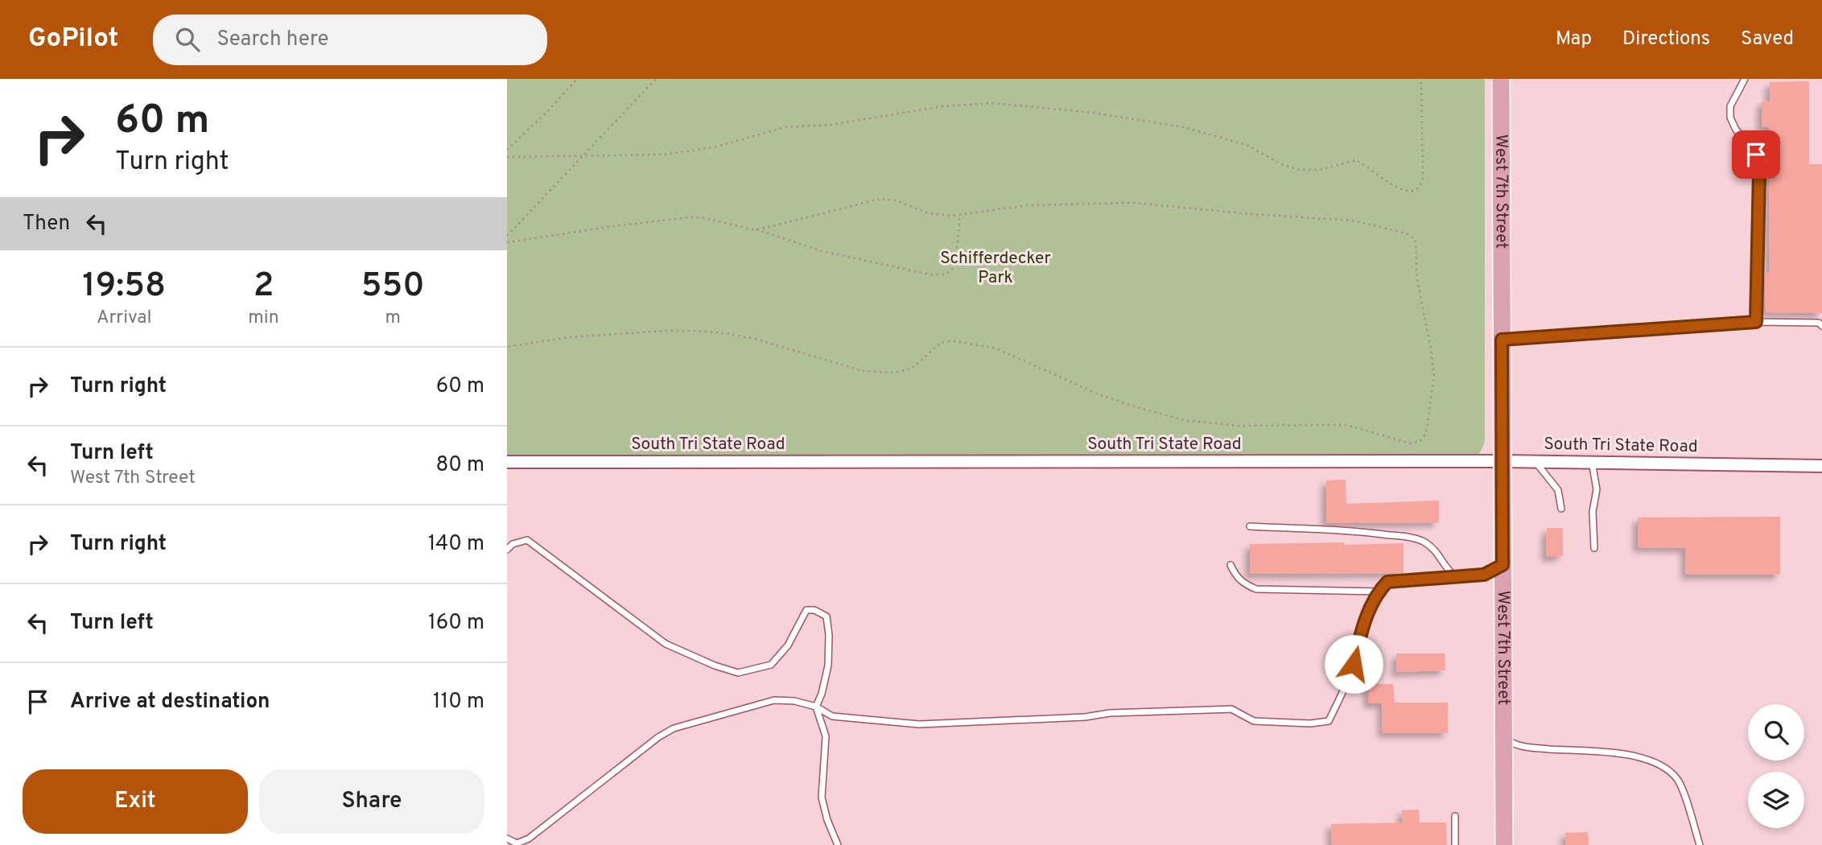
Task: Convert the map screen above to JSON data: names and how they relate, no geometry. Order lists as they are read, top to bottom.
{
  "streets": {
    "main road": ["West 7th Street"],
    "street": ["South Tri State Road"]
  },
  "crossings": [
    ["West 7th Street", "South Tri State Road"]
  ],
  "parks": ["Schifferdecker Park"],
  "page": {
    "header": "GoPilot",
    "search": "Search here",
    "nav": ["Map", "Directions", "Saved"],
    "turn": ["60 m", "Turn right"],
    "then": "Then",
    "eta": [
      "19:58",
      "Arrival",
      "2",
      "min",
      "550",
      "m"
    ],
    "list": [
      {
        "name": "Turn right",
        "value": "60 m"
      },
      {
        "name": "Turn left",
        "note": "West 7th Street",
        "value": "80 m"
      },
      {
        "name": "Turn right",
        "value": "140 m"
      },
      {
        "name": "Turn left",
        "value": "160 m"
      },
      {
        "name": "Arrive at destination",
        "value": "110 m"
      }
    ],
    "buttons": ["Exit", "Share"]
  }
}
